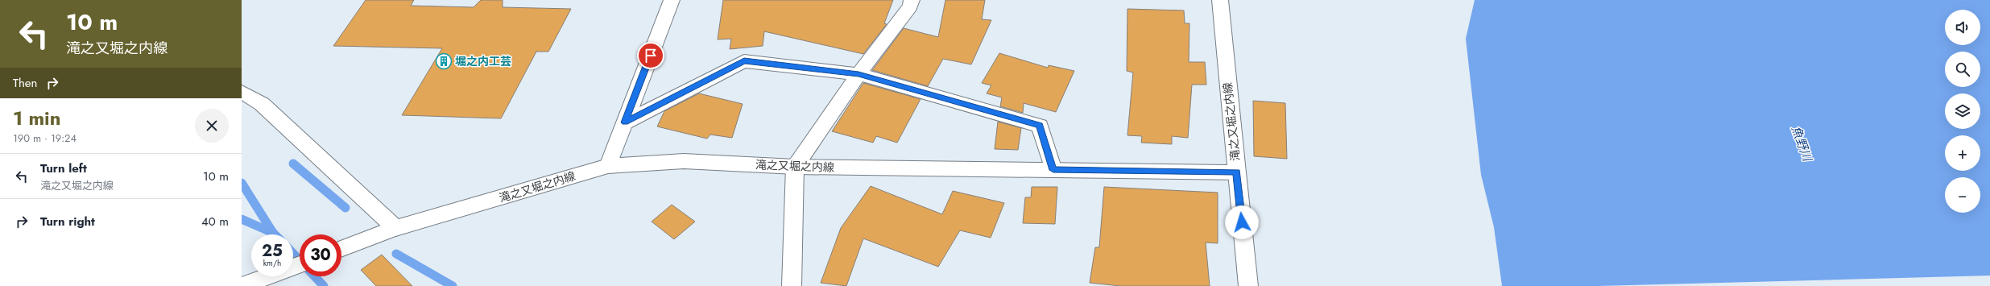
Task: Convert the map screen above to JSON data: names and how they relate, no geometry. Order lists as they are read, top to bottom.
{
  "streets": {
    "street": ["滝之又堀之内線"]
  },
  "water": ["魚野川"],
  "places": {
    "building": ["堀之内工芸"]
  },
  "page": {
    "turn": ["10 m", "滝之又堀之内線"],
    "map_buttons": ["+", "−"],
    "then": "Then",
    "heading": ["1 min", "190 m · 19:24"],
    "list": [
      {
        "name": "Turn left",
        "note": "滝之又堀之内線",
        "value": "10 m"
      },
      {
        "name": "Turn right",
        "value": "40 m"
      }
    ],
    "speed": "25 km/h",
    "limit": "30"
  }
}
